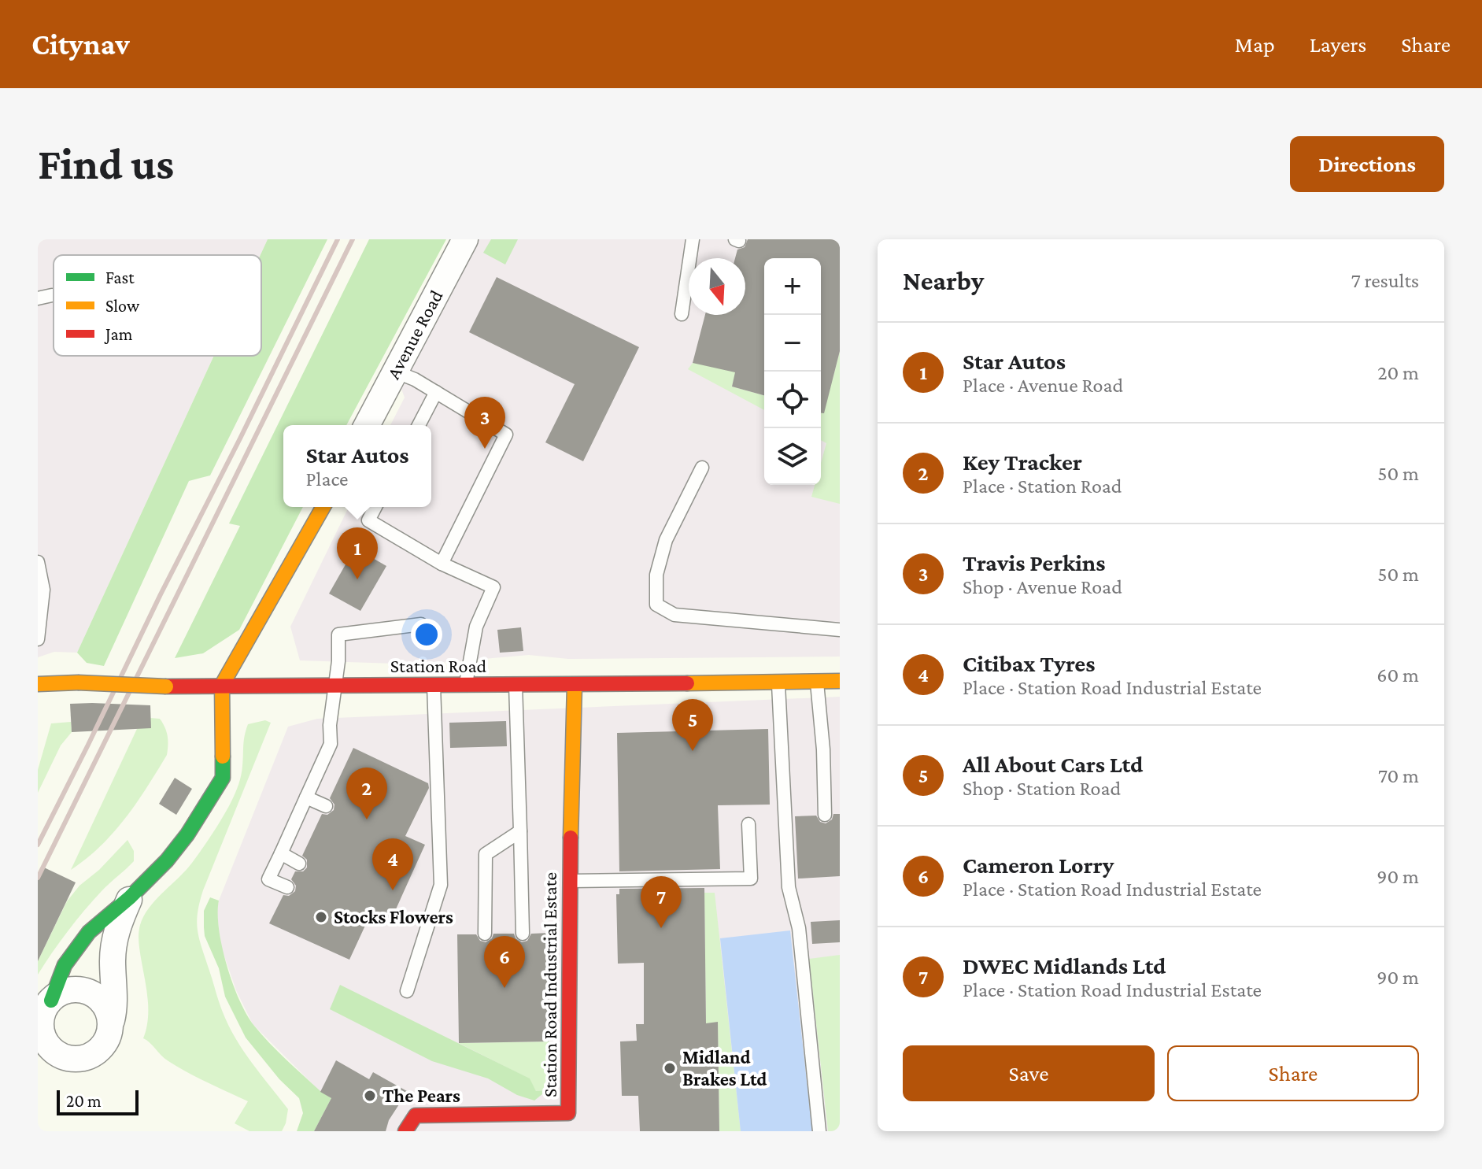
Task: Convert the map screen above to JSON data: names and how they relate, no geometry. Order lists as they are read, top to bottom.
{
  "streets": {
    "street": ["Avenue Road", "Station Road", "Station Road Industrial Estate"]
  },
  "crossings": [
    ["Station Road", "Station Road Industrial Estate"]
  ],
  "places": ["Stocks Flowers", "Midland Brakes Ltd", "The Pears"],
  "legend": ["Fast", "Slow", "Jam"],
  "scale_bar": "20 m",
  "north": "bottom",
  "page": {
    "header": "Citynav",
    "nav": ["Map", "Layers", "Share"],
    "buttons": [
      "Directions",
      ["Save", "Share"]
    ],
    "title": "Find us",
    "heading": ["Nearby", "7 results"],
    "map_buttons": ["+", "−"],
    "list": [
      {
        "mark": "1",
        "name": "Star Autos",
        "note": "Place · Avenue Road",
        "value": "20 m"
      },
      {
        "mark": "2",
        "name": "Key Tracker",
        "note": "Place · Station Road",
        "value": "50 m"
      },
      {
        "mark": "3",
        "name": "Travis Perkins",
        "note": "Shop · Avenue Road",
        "value": "50 m"
      },
      {
        "mark": "4",
        "name": "Citibax Tyres",
        "note": "Place · Station Road Industrial Estate",
        "value": "60 m"
      },
      {
        "mark": "5",
        "name": "All About Cars Ltd",
        "note": "Shop · Station Road",
        "value": "70 m"
      },
      {
        "mark": "6",
        "name": "Cameron Lorry",
        "note": "Place · Station Road Industrial Estate",
        "value": "90 m"
      },
      {
        "mark": "7",
        "name": "DWEC Midlands Ltd",
        "note": "Place · Station Road Industrial Estate",
        "value": "90 m"
      }
    ],
    "pins": [
      "3",
      "1",
      "5",
      "2",
      "4",
      "7",
      "6"
    ],
    "popup": ["Star Autos", "Place"],
    "scale": "20 m"
  }
}
